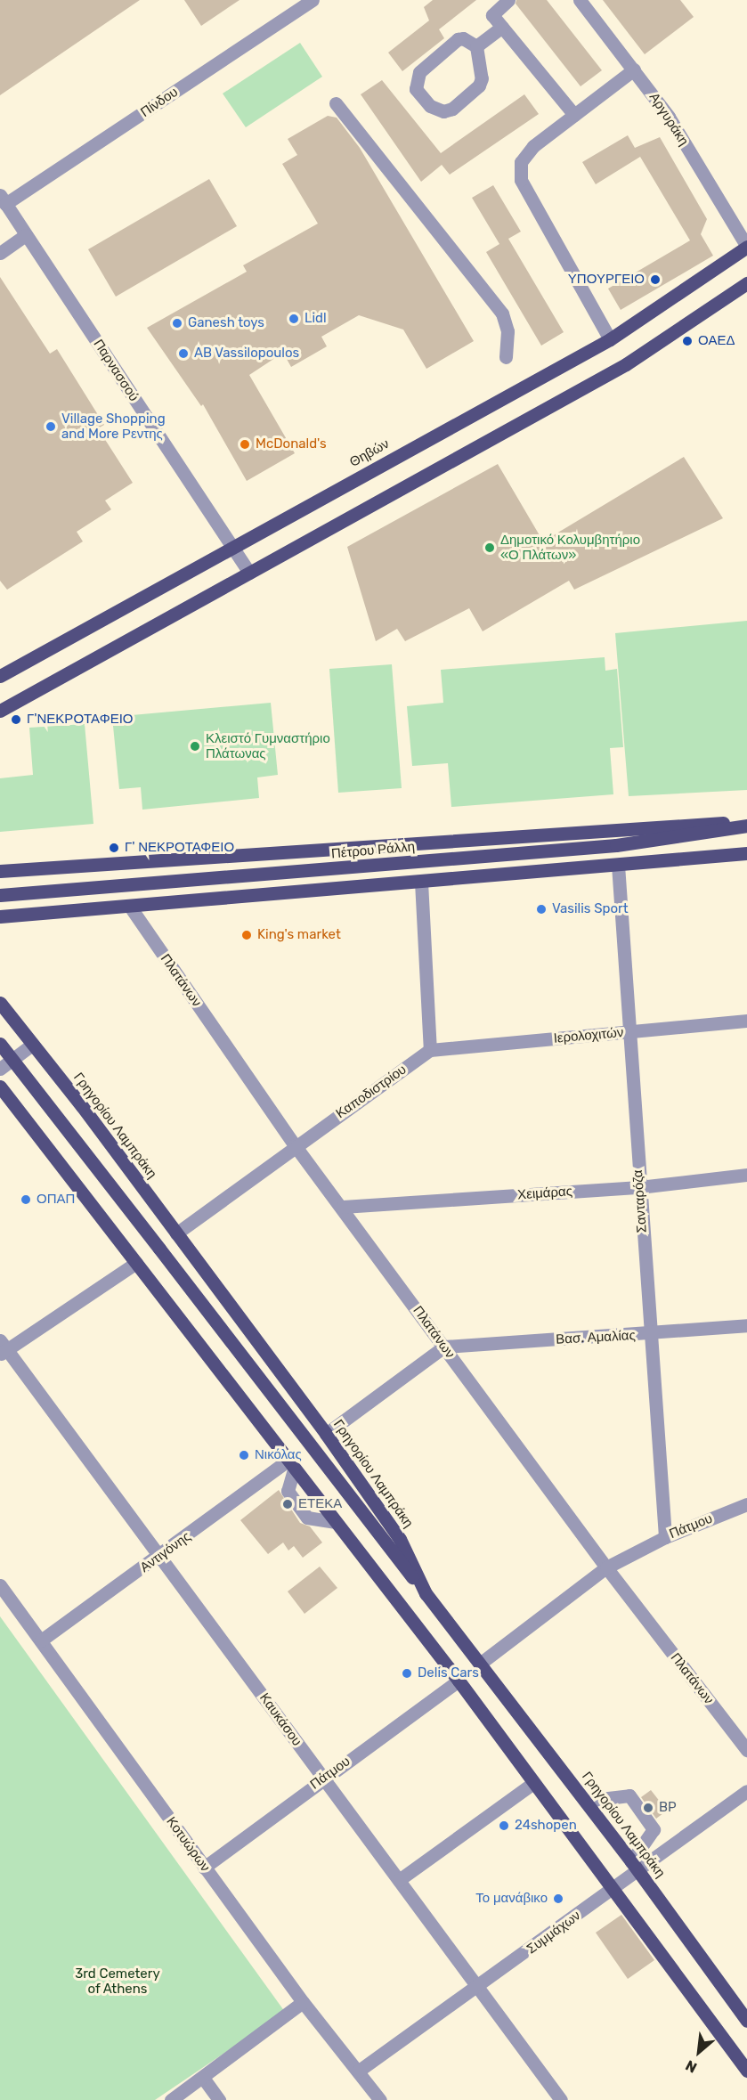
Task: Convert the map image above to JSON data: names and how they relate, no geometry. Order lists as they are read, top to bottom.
{
  "streets": {
    "main road": ["Θηβών", "Πέτρου Ράλλη", "Γρηγορίου Λαμπράκη"],
    "street": [
      "Πίνδου",
      "Αργυράκη",
      "Παρνασσού",
      "Πλατάνων",
      "Ιερολοχιτών",
      "Καποδιστρίου",
      "Χειμάρας",
      "Σανταρόζα",
      "Βασ. Αμαλίας",
      "Πάτμου",
      "Αντιγόνης",
      "Καυκάσου",
      "Κοτυώρων",
      "Συμμάχων"
    ]
  },
  "crossings": [
    ["Πίνδου", "Παρνασσού"],
    ["Αργυράκη", "Θηβών"],
    ["Παρνασσού", "Θηβών"],
    ["Πλατάνων", "Καποδιστρίου"],
    ["Πλατάνων", "Χειμάρας"],
    ["Πλατάνων", "Βασ. Αμαλίας"],
    ["Πλατάνων", "Πάτμου"],
    ["Ιερολοχιτών", "Καποδιστρίου"],
    ["Ιερολοχιτών", "Σανταρόζα"],
    ["Καποδιστρίου", "Γρηγορίου Λαμπράκη"],
    ["Γρηγορίου Λαμπράκη", "Πάτμου"],
    ["Γρηγορίου Λαμπράκη", "Συμμάχων"],
    ["Χειμάρας", "Σανταρόζα"],
    ["Σανταρόζα", "Βασ. Αμαλίας"],
    ["Σανταρόζα", "Πάτμου"],
    ["Πάτμου", "Καυκάσου"],
    ["Πάτμου", "Κοτυώρων"],
    ["Αντιγόνης", "Καυκάσου"],
    ["Αντιγόνης", "Κοτυώρων"],
    ["Καυκάσου", "Συμμάχων"],
    ["Κοτυώρων", "Συμμάχων"]
  ],
  "parks": ["3rd Cemetery of Athens"],
  "places": [
    "ΥΠΟΥΡΓΕΙΟ",
    "Lidl",
    "Ganesh toys",
    "ΟΑΕΔ",
    "AB Vassilopoulos",
    "Village Shopping and More Ρεντης",
    "McDonald's",
    "Δημοτικό Κολυμβητήριο «Ο Πλάτων»",
    "Γ'ΝΕΚΡΟΤΑΦΕΙΟ",
    "Κλειστό Γυμναστήριο Πλάτωνας",
    "Γ' ΝΕΚΡΟΤΑΦΕΙΟ",
    "Vasilis Sport",
    "King's market",
    "ΟΠΑΠ",
    "Νικόλας",
    "ΕΤΕΚΑ",
    "Delis Cars",
    "BP",
    "24shopen",
    "Το μανάβικο"
  ],
  "north": "bottom left"
}
